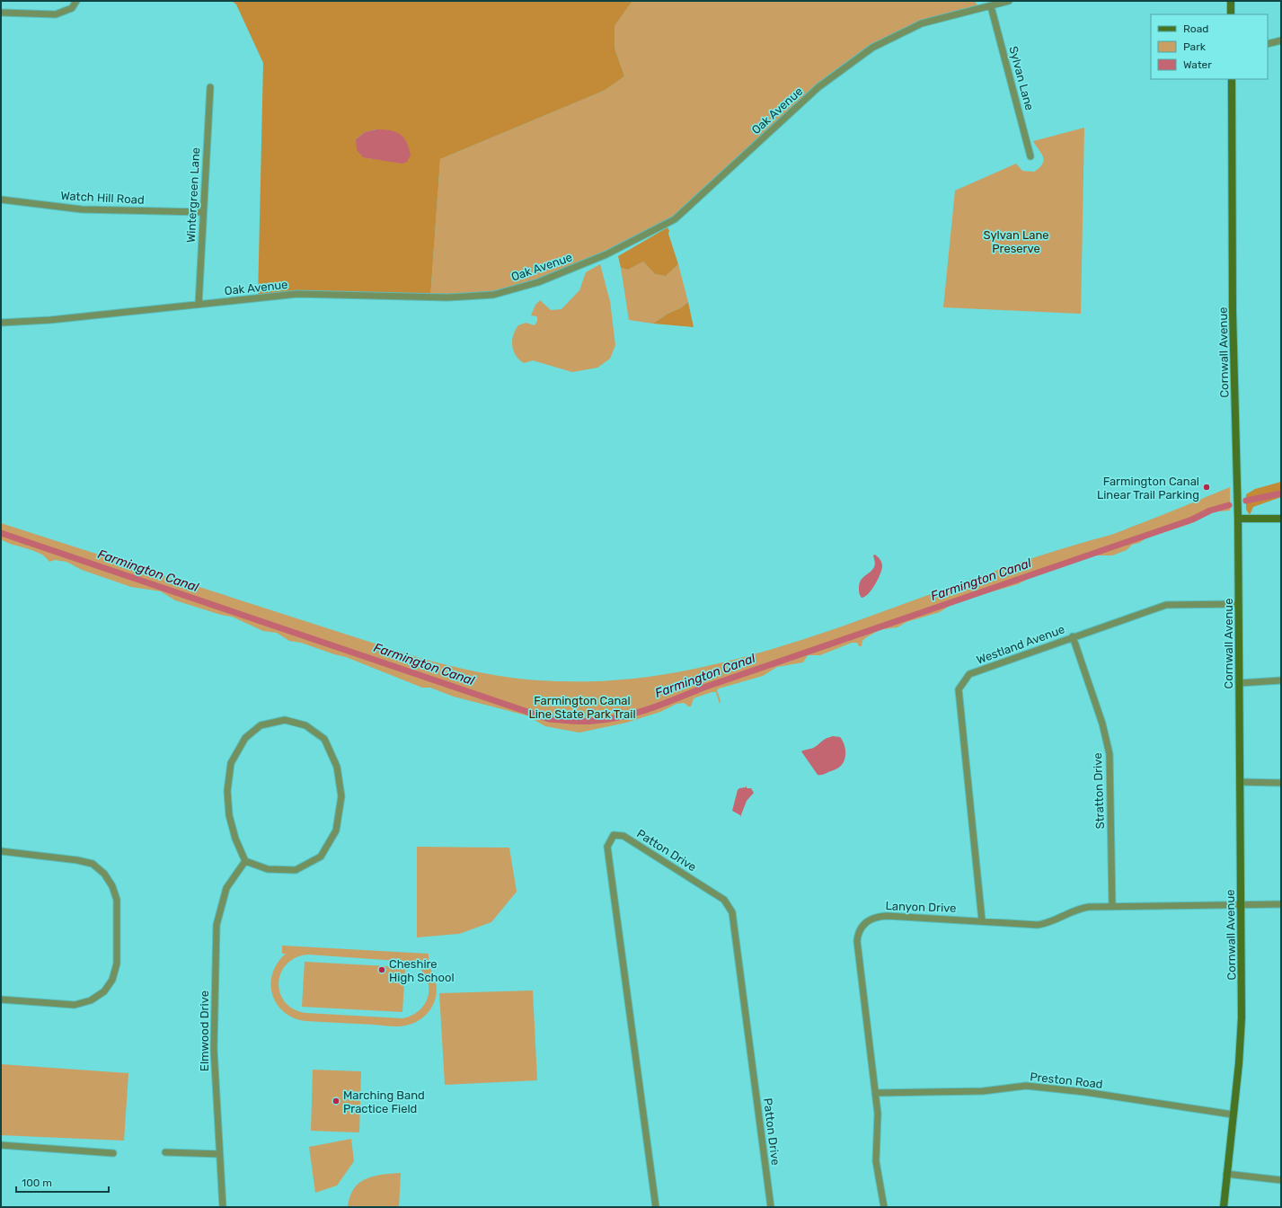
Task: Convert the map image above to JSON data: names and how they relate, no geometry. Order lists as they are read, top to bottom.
{
  "streets": {
    "street": [
      "Sylvan Lane",
      "Oak Avenue",
      "Wintergreen Lane",
      "Watch Hill Road",
      "Cornwall Avenue",
      "Westland Avenue",
      "Stratton Drive",
      "Patton Drive",
      "Lanyon Drive",
      "Elmwood Drive",
      "Preston Road"
    ]
  },
  "crossings": [
    ["Sylvan Lane", "Oak Avenue"],
    ["Oak Avenue", "Wintergreen Lane"],
    ["Wintergreen Lane", "Watch Hill Road"],
    ["Cornwall Avenue", "Westland Avenue"],
    ["Cornwall Avenue", "Lanyon Drive"],
    ["Cornwall Avenue", "Preston Road"],
    ["Westland Avenue", "Stratton Drive"],
    ["Westland Avenue", "Lanyon Drive"],
    ["Stratton Drive", "Lanyon Drive"],
    ["Lanyon Drive", "Preston Road"]
  ],
  "water": ["Farmington Canal"],
  "parks": ["Sylvan Lane Preserve", "Farmington Canal Line State Park Trail"],
  "places": ["Farmington Canal Linear Trail Parking", "Cheshire High School", "Marching Band Practice Field"],
  "legend": ["Road", "Park", "Water"],
  "scale_bar": "100 m"
}
